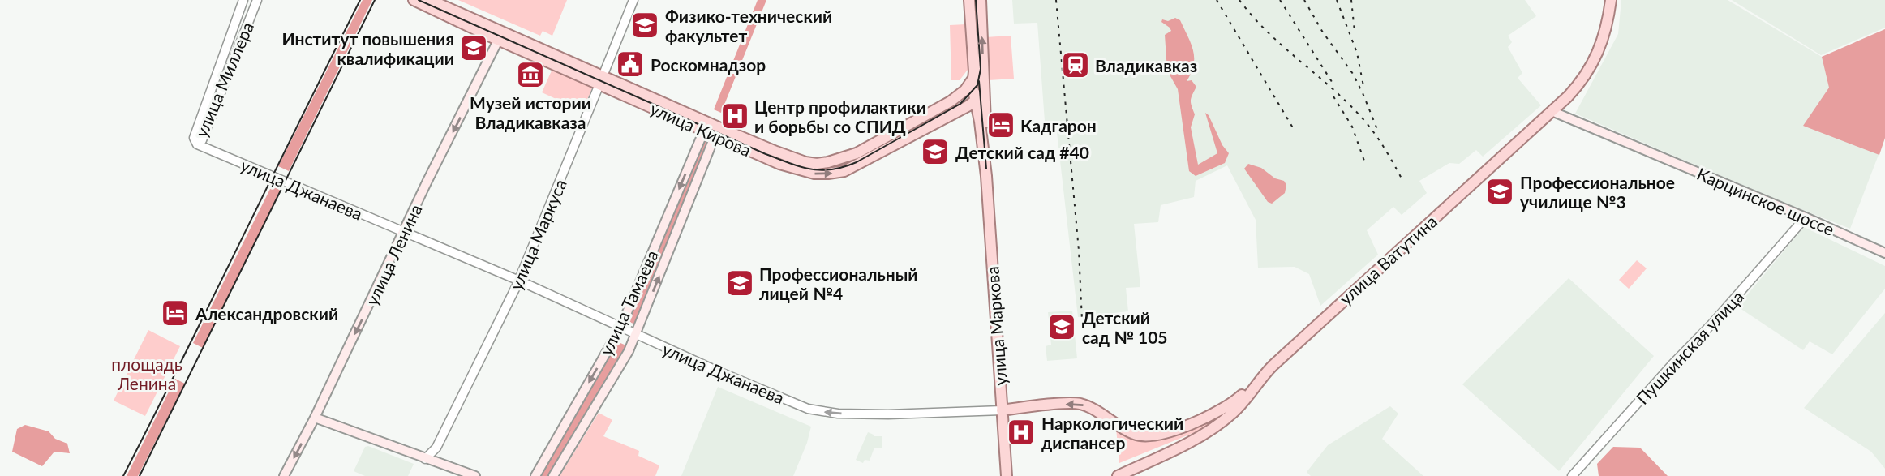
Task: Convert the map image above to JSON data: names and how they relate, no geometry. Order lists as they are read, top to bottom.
{
  "streets": {
    "main road": [
      "улица Кирова",
      "улица Джанаева",
      "Карцинское шоссе",
      "улица Ленина",
      "улица Ватутина",
      "улица Тамаева",
      "улица Маркова"
    ],
    "street": ["улица Миллера", "улица Маркуса", "Пушкинская улица"]
  },
  "crossings": [
    ["улица Миллера", "улица Джанаева"],
    ["улица Кирова", "улица Маркуса"],
    ["улица Кирова", "улица Ленина"],
    ["улица Кирова", "улица Тамаева"],
    ["улица Кирова", "улица Маркова"],
    ["улица Джанаева", "улица Маркуса"],
    ["улица Джанаева", "улица Ленина"],
    ["улица Джанаева", "улица Ватутина"],
    ["улица Джанаева", "улица Тамаева"],
    ["улица Джанаева", "улица Маркова"],
    ["Карцинское шоссе", "улица Ватутина"],
    ["Карцинское шоссе", "Пушкинская улица"]
  ],
  "one_way": ["улица Джанаева", "улица Ленина"],
  "parks": ["площадь Ленина"],
  "places": {
    "school or university": [
      "Физико-технический факультет",
      "Институт повышения квалификации",
      "Детский сад #40",
      "Профессиональное училище №3",
      "Профессиональный лицей №4",
      "Детский сад № 105"
    ],
    "public building": ["Роскомнадзор"],
    "station": ["Владикавказ"],
    "museum": ["Музей истории Владикавказа"],
    "hospital": ["Центр профилактики и борьбы со СПИД", "Наркологический диспансер"],
    "hotel": ["Кадгарон", "Александровский"]
  }
}
